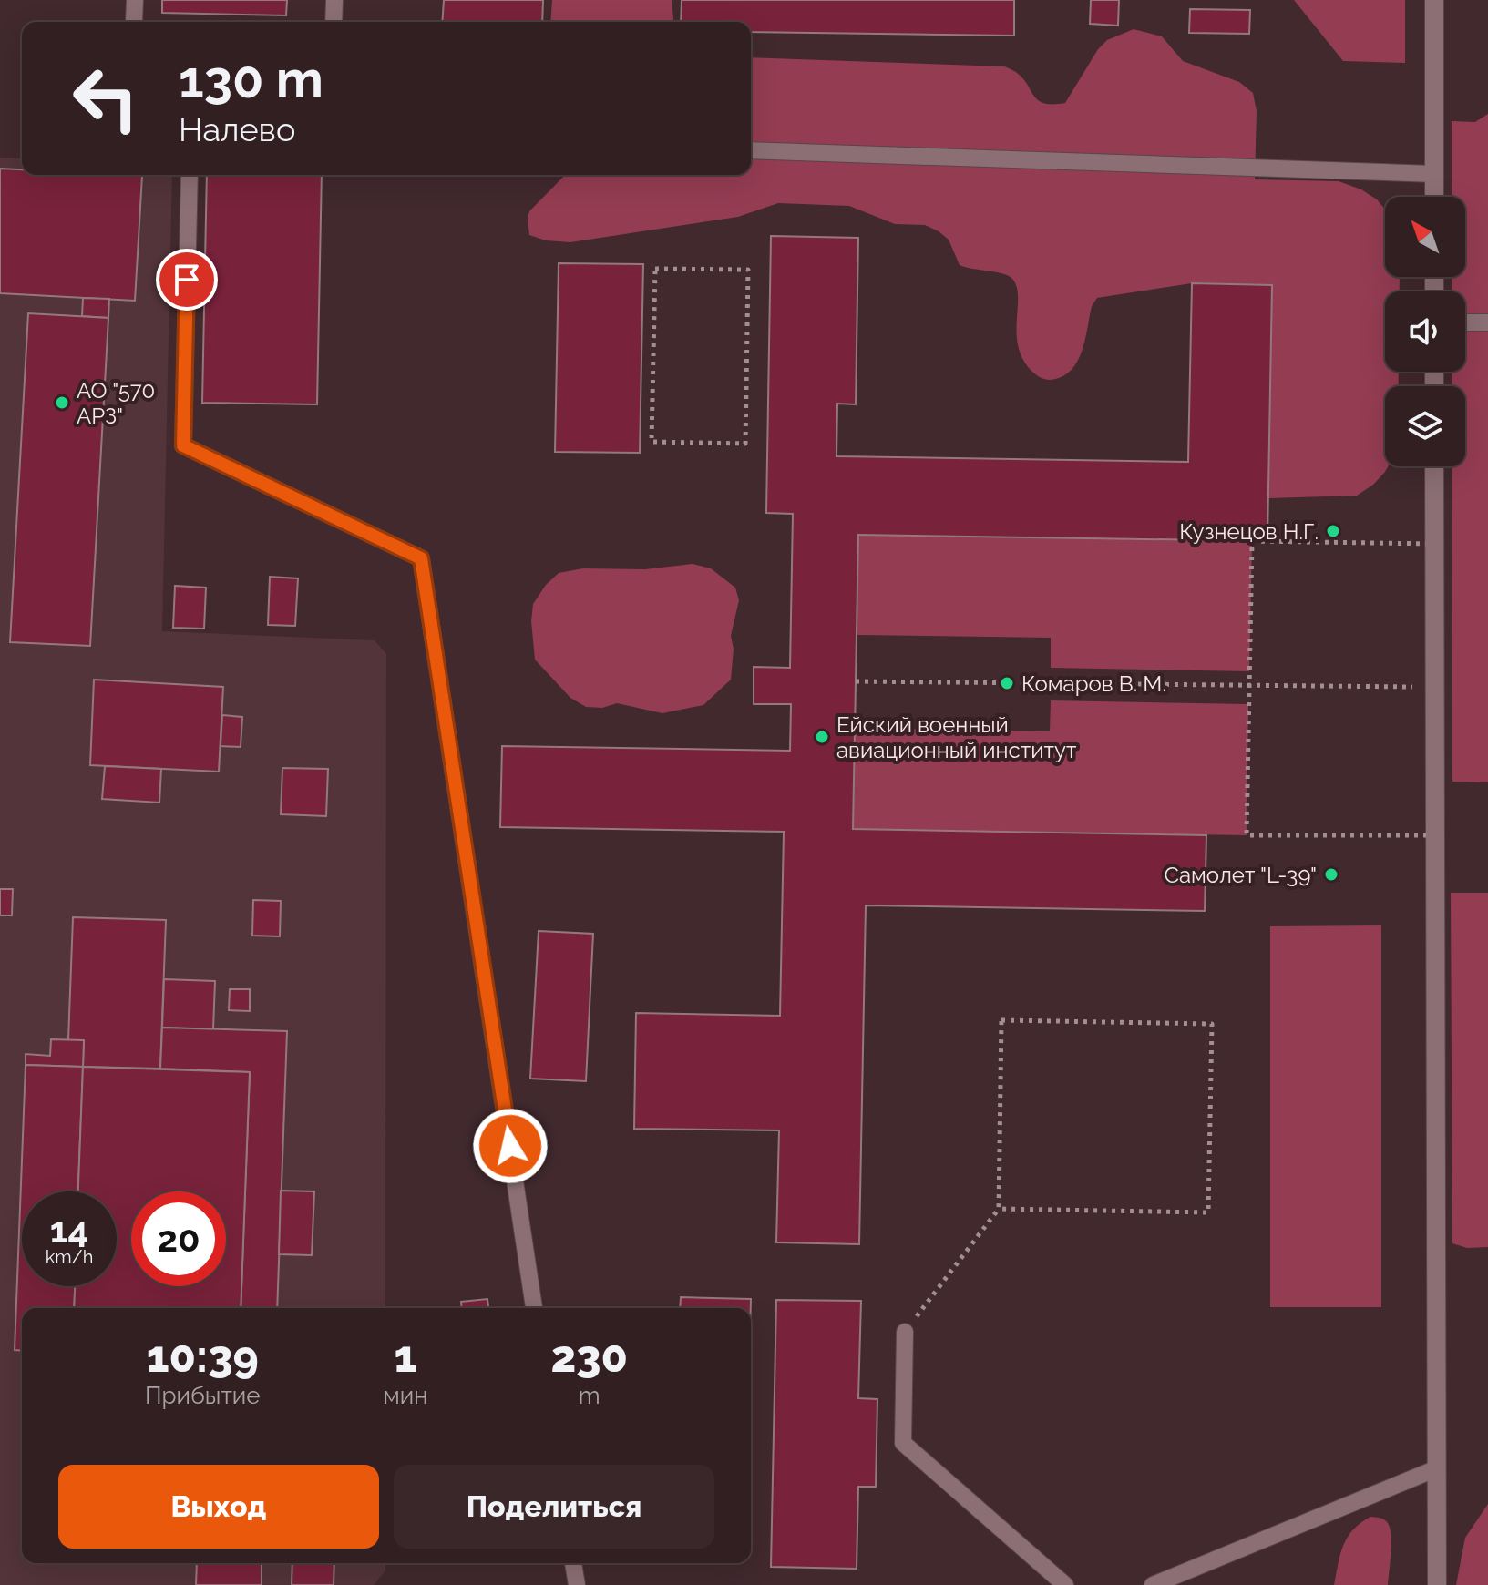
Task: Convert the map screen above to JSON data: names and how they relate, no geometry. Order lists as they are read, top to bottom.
{
  "places": [
    "АО \"570 АРЗ\"",
    "Кузнецов Н.Г.",
    "Комаров В. М.",
    "Ейский военный авиационный институт",
    "Самолет \"L-39\""
  ],
  "north": "top left",
  "page": {
    "turn": ["130 m", "Налево"],
    "speed": "14 km/h",
    "limit": "20",
    "eta": [
      "10:39",
      "Прибытие",
      "1",
      "мин",
      "230",
      "m"
    ],
    "buttons": ["Выход", "Поделиться"]
  }
}
